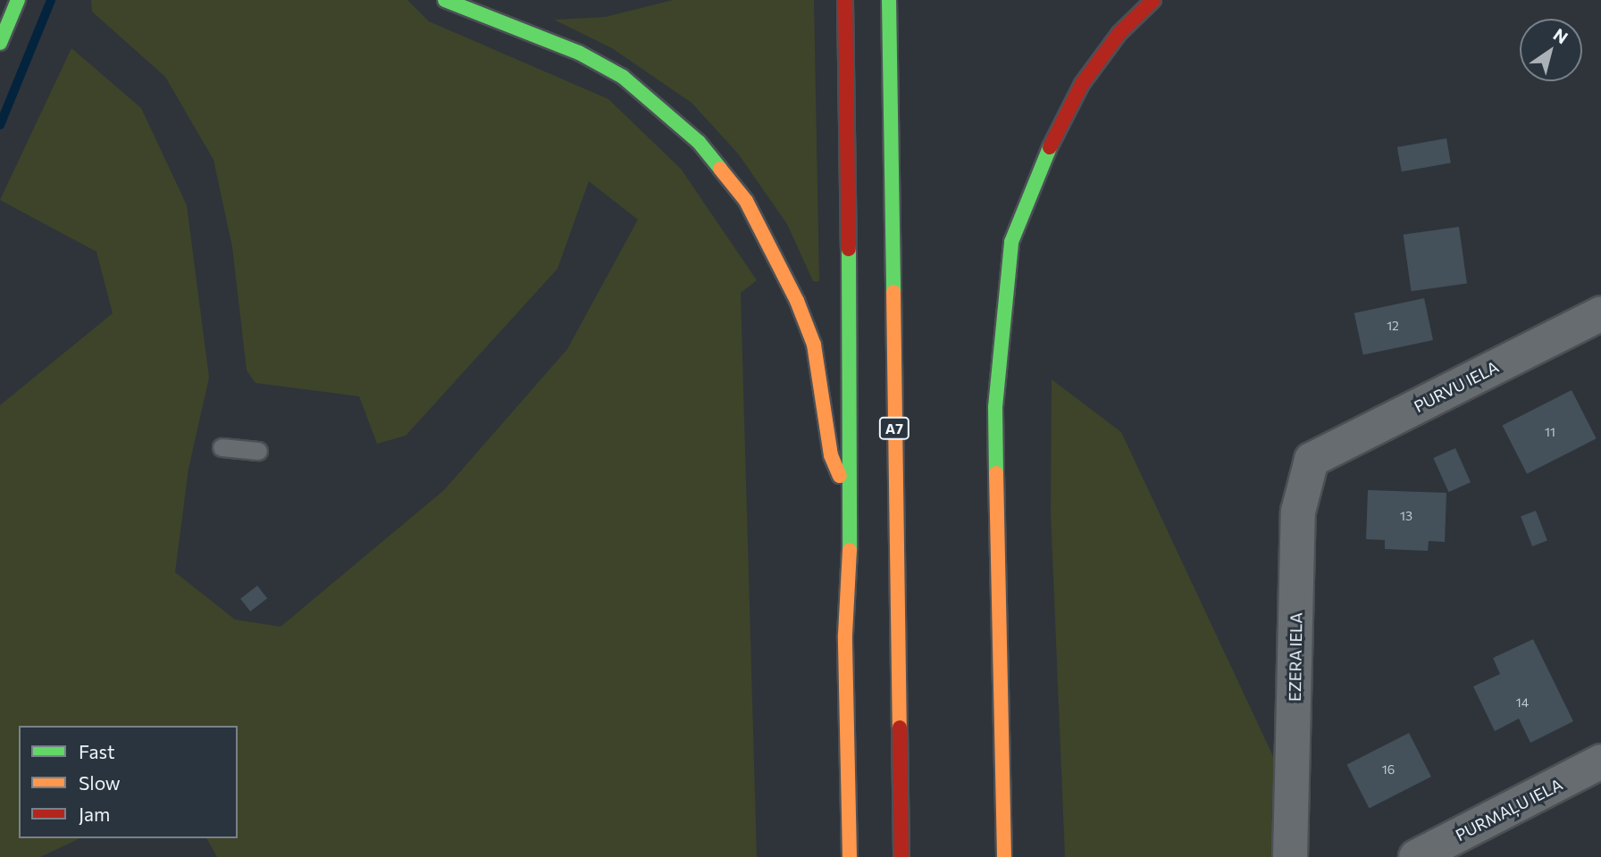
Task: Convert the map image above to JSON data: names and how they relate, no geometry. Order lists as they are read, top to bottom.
{
  "streets": {
    "main road": ["A7"],
    "street": ["PURVU IELA", "EZERA IELA", "PURMAĻU IELA"]
  },
  "crossings": [
    ["PURVU IELA", "EZERA IELA"]
  ],
  "house_numbers": [
    "12",
    "11",
    "13",
    "14",
    "16"
  ],
  "legend": ["Fast", "Slow", "Jam"],
  "north": "top right"
}
